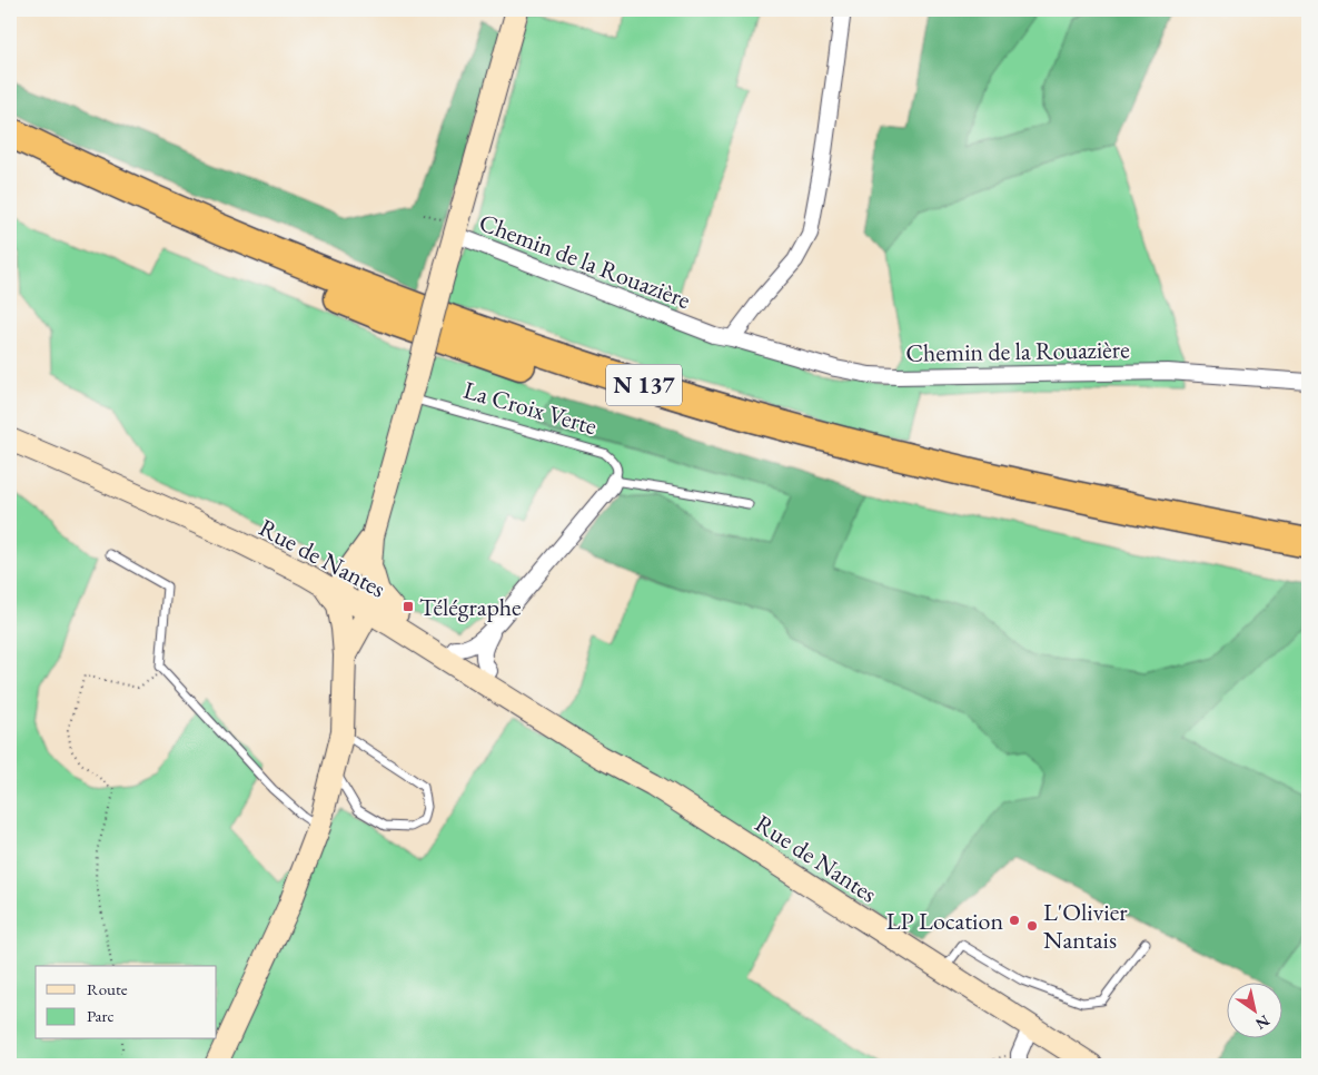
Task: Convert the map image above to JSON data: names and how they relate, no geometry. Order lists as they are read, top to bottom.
{
  "streets": {
    "highway": ["N 137"],
    "main road": ["Rue de Nantes"],
    "street": ["Chemin de la Rouazière"],
    "lane": ["La Croix Verte"]
  },
  "places": {
    "transit": ["Télégraphe"],
    "other": ["LP Location", "L'Olivier Nantais"]
  },
  "legend": ["Route", "Parc"],
  "north": "bottom right"
}
